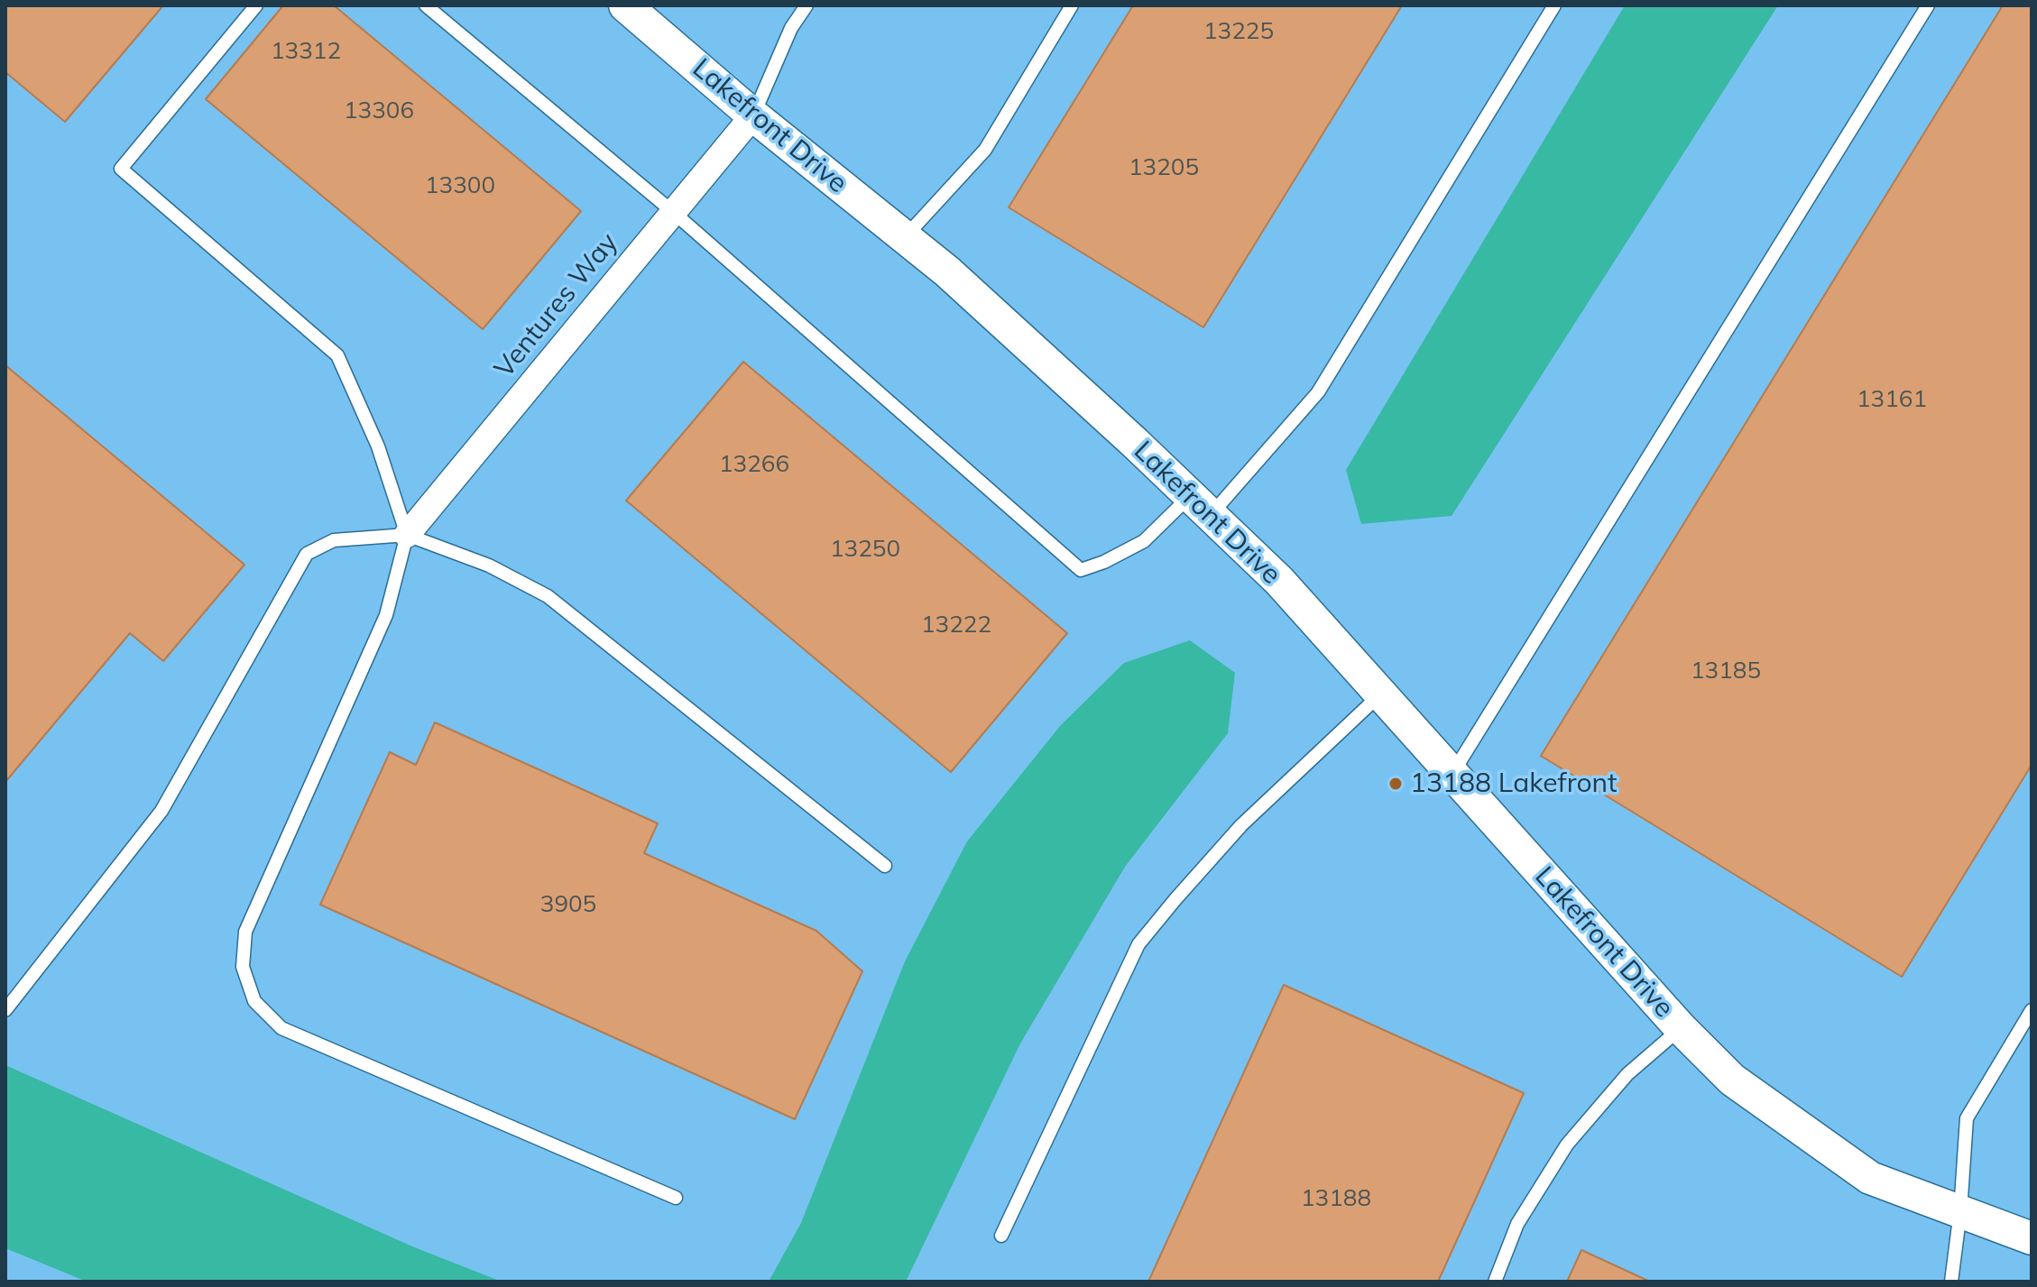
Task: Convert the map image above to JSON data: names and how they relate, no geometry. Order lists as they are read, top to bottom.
{
  "streets": {
    "street": ["Lakefront Drive", "Ventures Way"]
  },
  "crossings": [
    ["Lakefront Drive", "Ventures Way"]
  ],
  "places": ["13188 Lakefront"],
  "house_numbers": [
    "13225",
    "13312",
    "13306",
    "13205",
    "13300",
    "13161",
    "13266",
    "13250",
    "13222",
    "13185",
    "3905",
    "13188"
  ]
}
